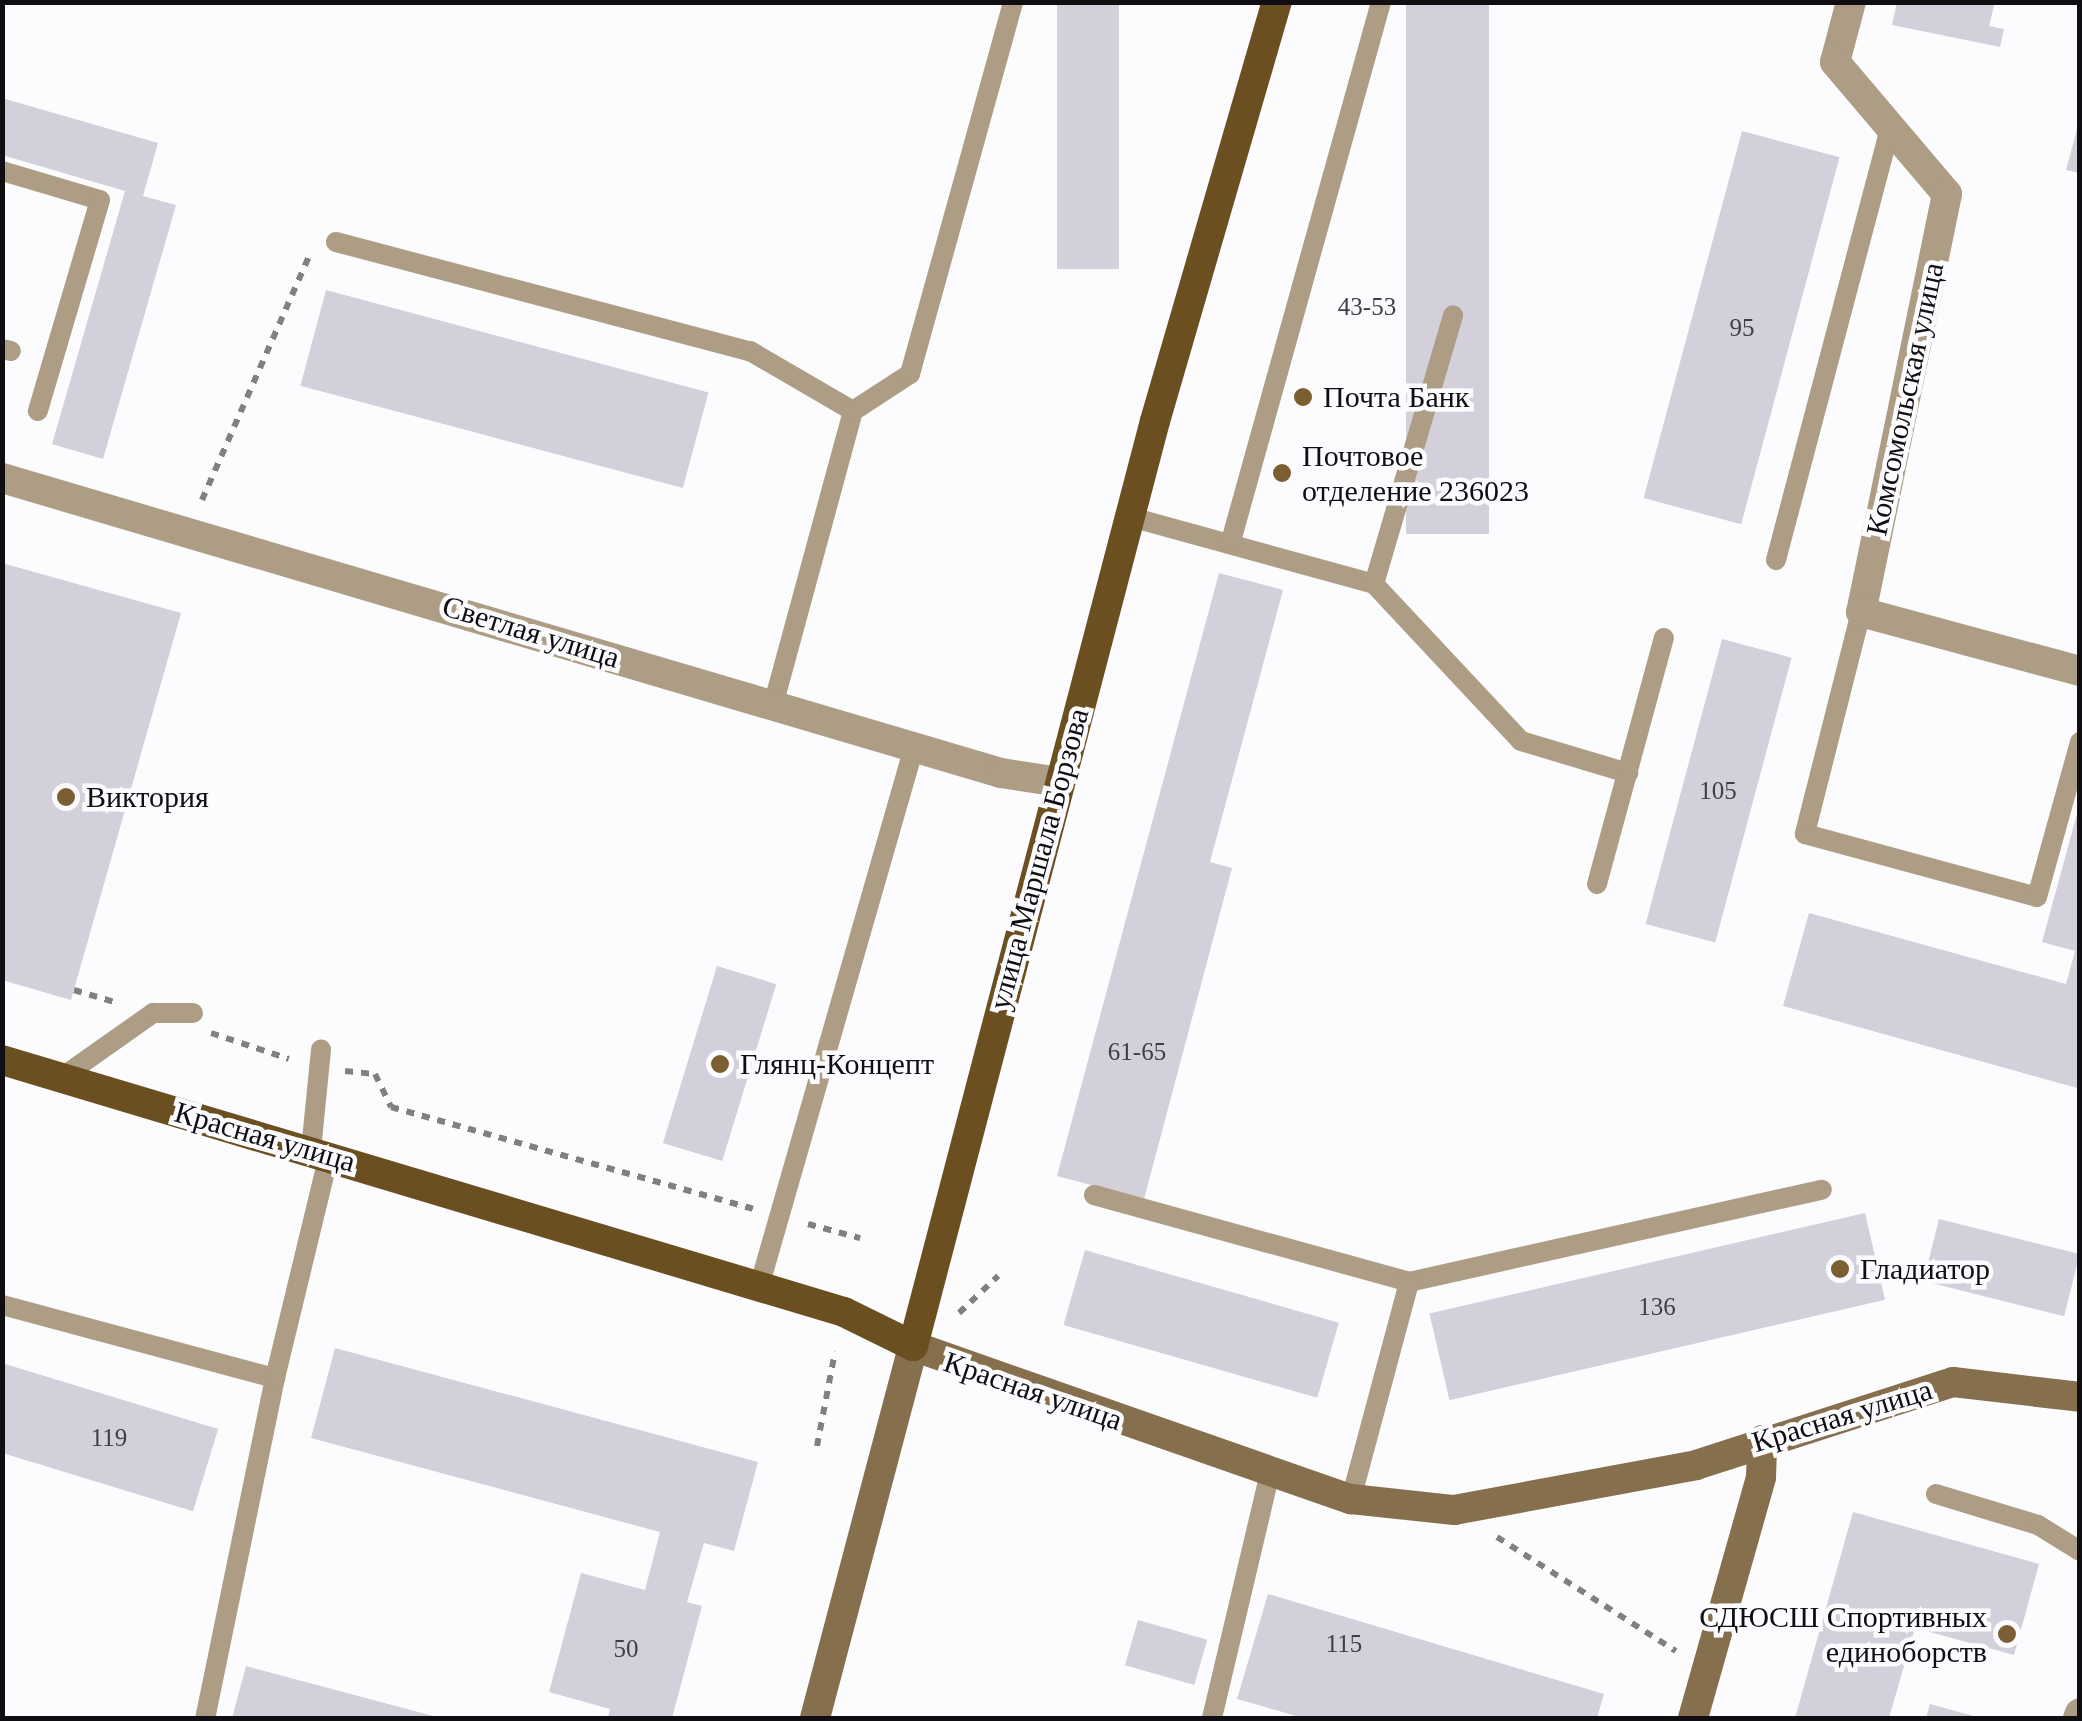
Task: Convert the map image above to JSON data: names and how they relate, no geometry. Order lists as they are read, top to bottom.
{
  "streets": {
    "main road": ["улица Маршала Борзова", "Красная улица"],
    "street": ["Комсомольская улица", "Светлая улица"]
  },
  "crossings": [
    ["Светлая улица", "улица Маршала Борзова"],
    ["улица Маршала Борзова", "Красная улица"]
  ],
  "places": [
    "Почта Банк",
    "Почтовое отделение 236023",
    "Виктория",
    "Глянц-Концепт",
    "Гладиатор",
    "СДЮСШ Спортивных единоборств"
  ],
  "house_numbers": [
    "43-53",
    "95",
    "105",
    "61-65",
    "136",
    "119",
    "115",
    "50"
  ]
}
